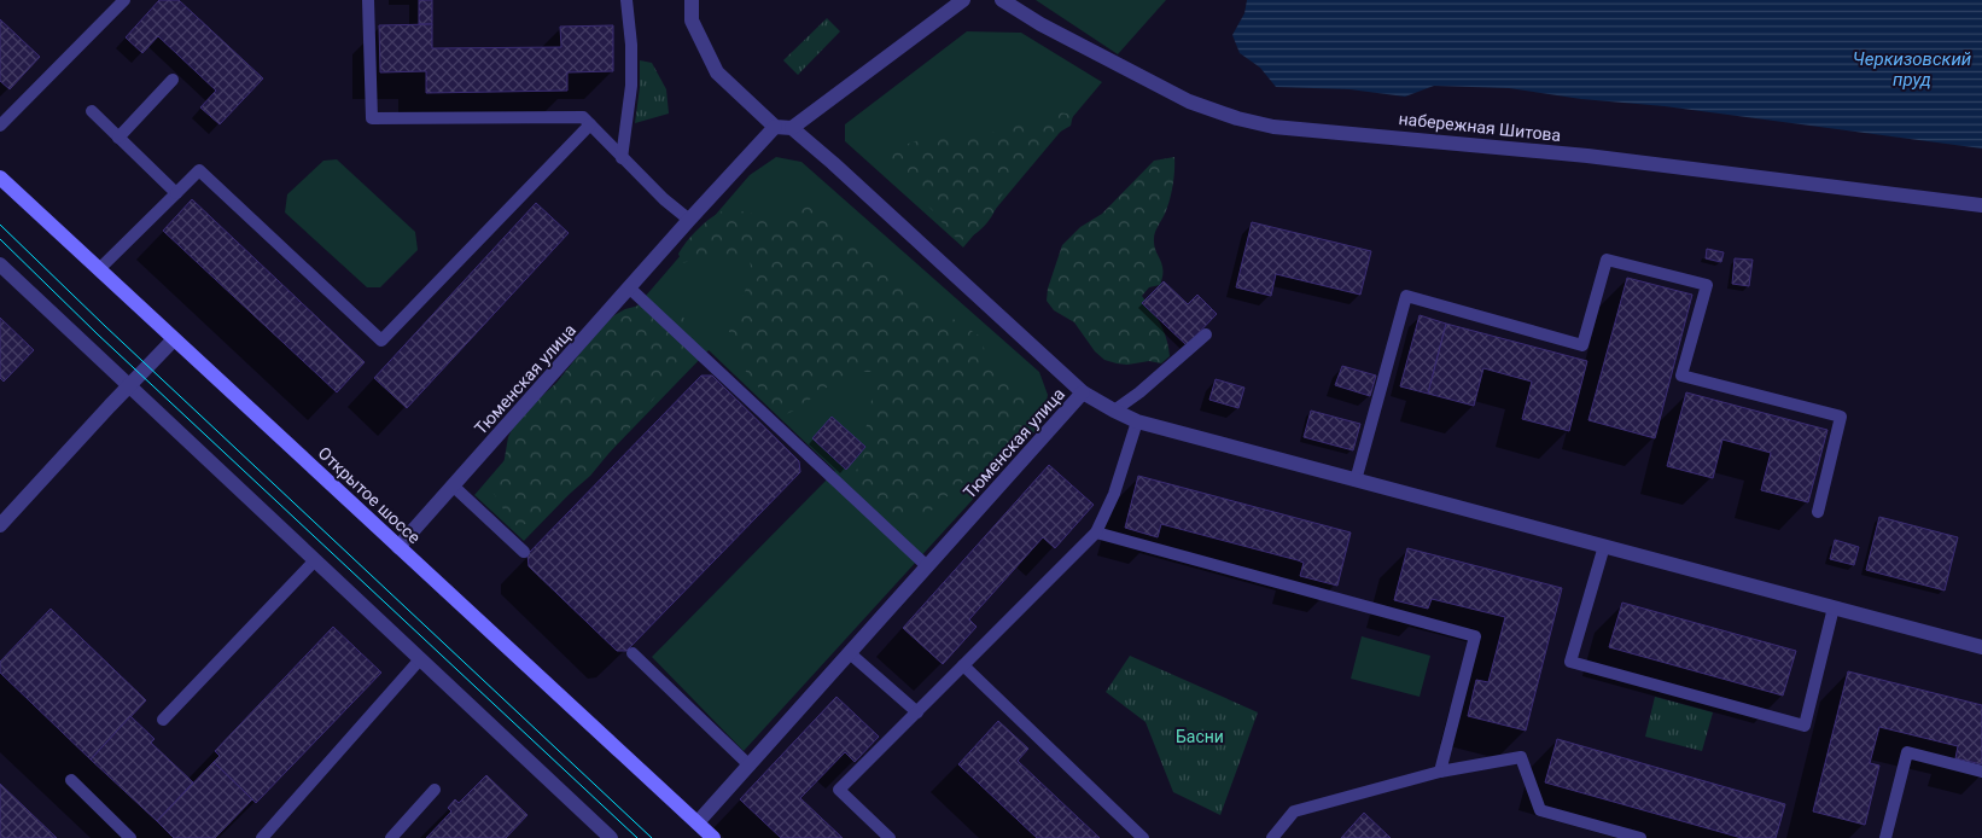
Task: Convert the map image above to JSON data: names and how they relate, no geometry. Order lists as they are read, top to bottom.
{
  "streets": {
    "main road": ["Открытое шоссе"],
    "street": ["набережная Шитова", "Тюменская улица"]
  },
  "crossings": [
    ["Тюменская улица", "Открытое шоссе"]
  ],
  "water": ["Черкизовский пруд"],
  "parks": ["Басни"]
}
